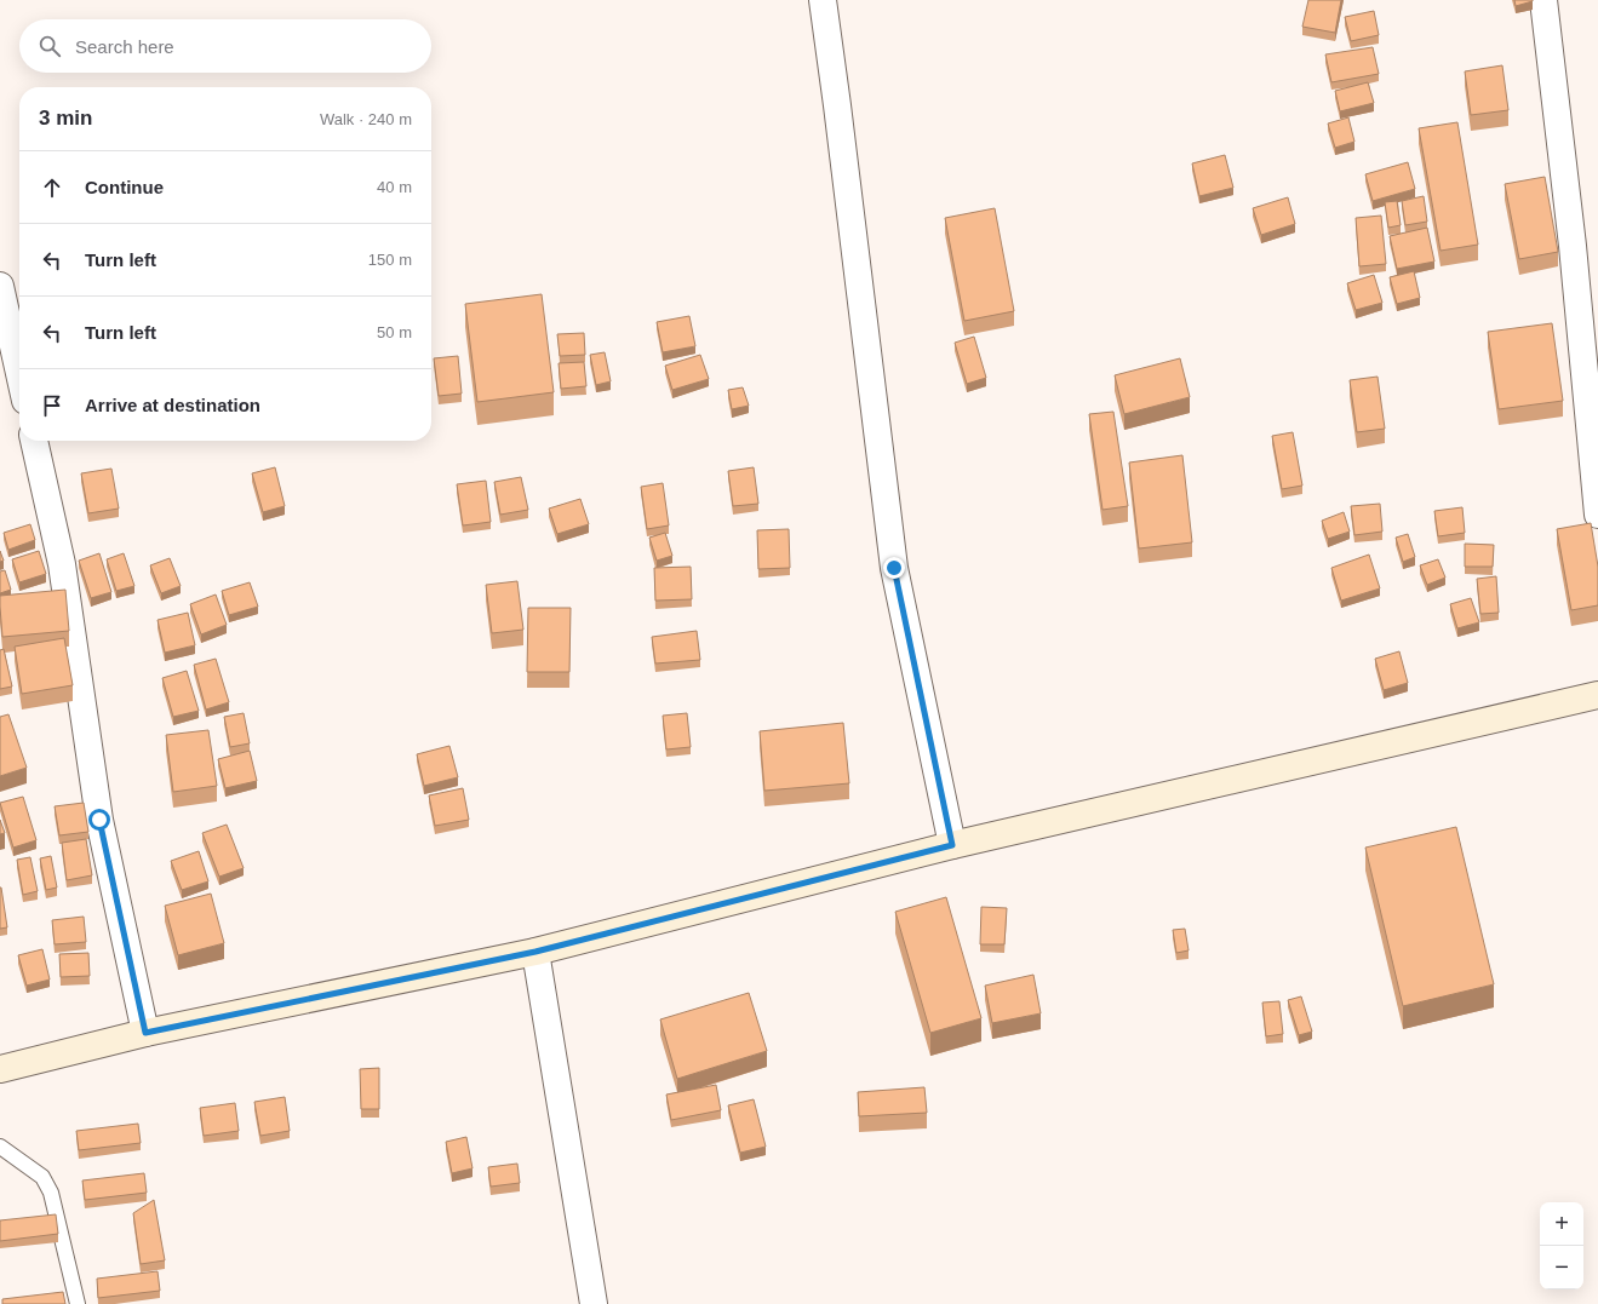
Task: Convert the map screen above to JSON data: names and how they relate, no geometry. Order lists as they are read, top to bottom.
{
  "page": {
    "search": "Search here",
    "heading": ["3 min", "Walk · 240 m"],
    "list": [
      ["Continue", "40 m"],
      ["Turn left", "150 m"],
      ["Turn left", "50 m"],
      "Arrive at destination"
    ],
    "map_buttons": ["+", "−"]
  }
}
